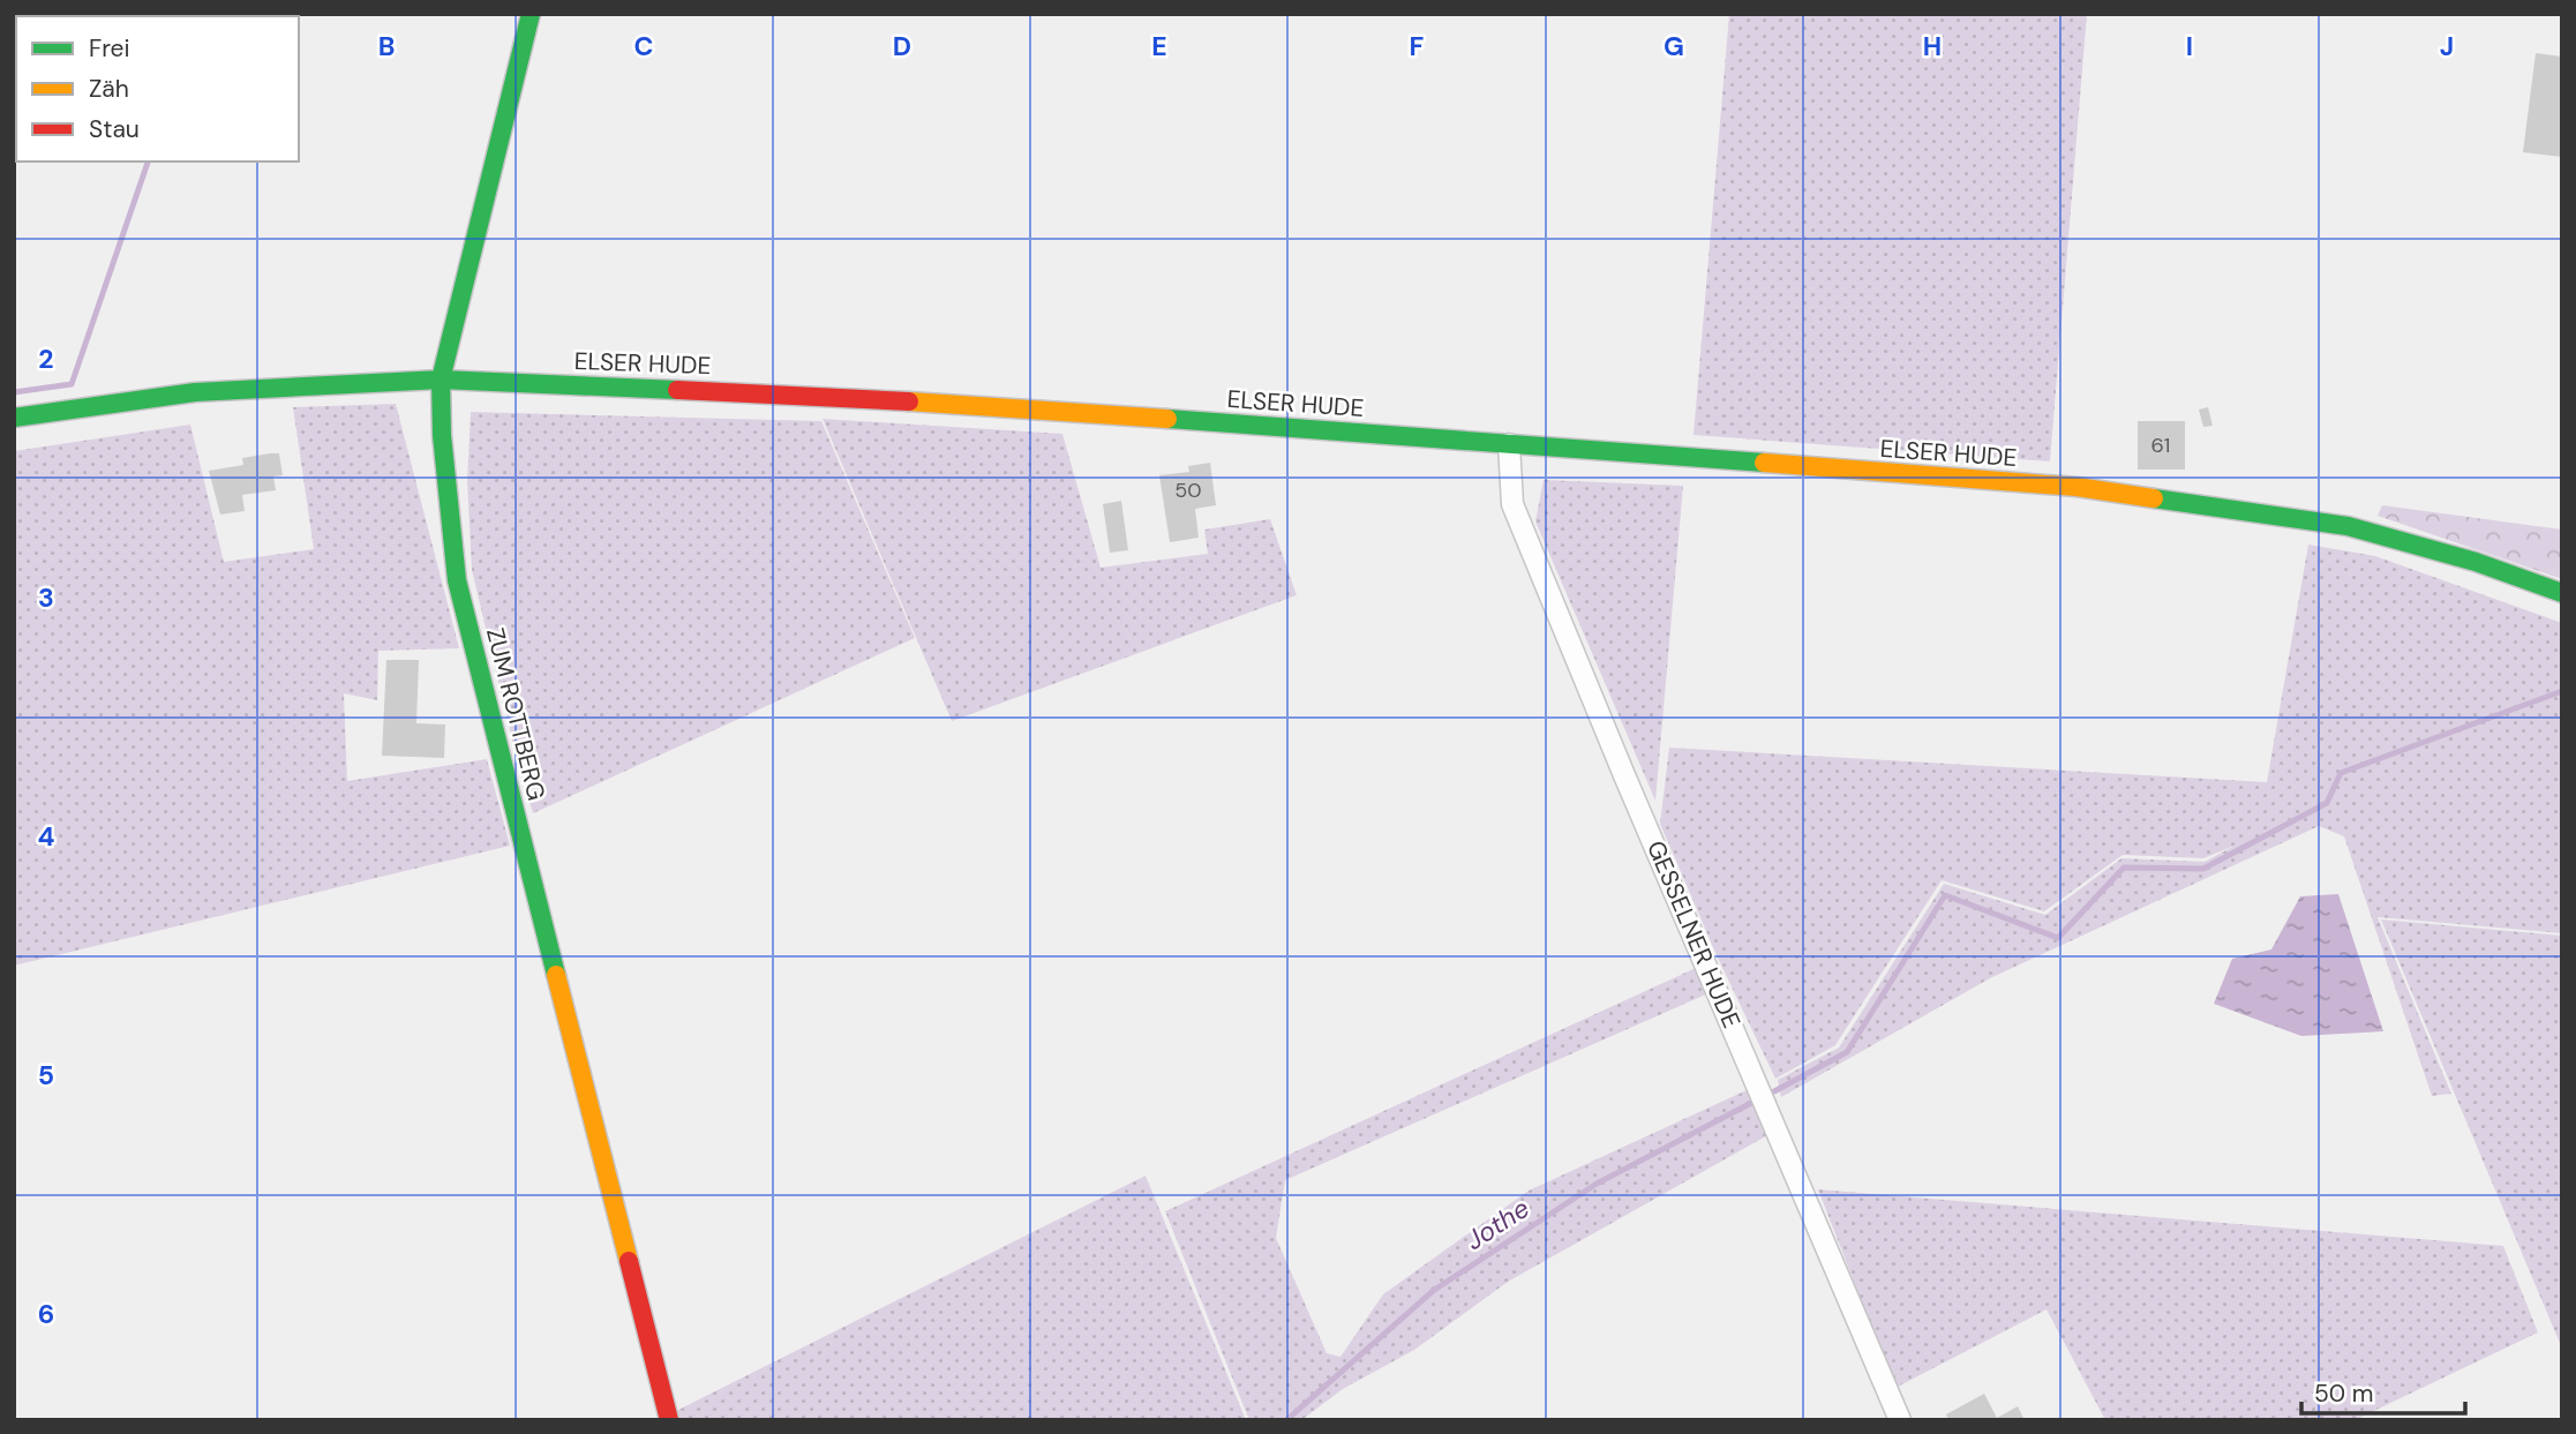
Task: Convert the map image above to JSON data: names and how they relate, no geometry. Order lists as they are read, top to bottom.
{
  "streets": {
    "street": ["ELSER HUDE", "ZUM ROTTBERG", "GESSELNER HUDE"]
  },
  "crossings": [
    ["ELSER HUDE", "ZUM ROTTBERG"],
    ["ELSER HUDE", "GESSELNER HUDE"]
  ],
  "water": ["Jothe"],
  "house_numbers": ["61", "50"],
  "legend": ["Frei", "Zäh", "Stau"],
  "scale_bar": "50 m",
  "grid": {
    "columns": [
      "B",
      "C",
      "D",
      "E",
      "F",
      "G",
      "H",
      "I",
      "J"
    ],
    "rows": [
      "2",
      "3",
      "4",
      "5",
      "6"
    ]
  }
}
